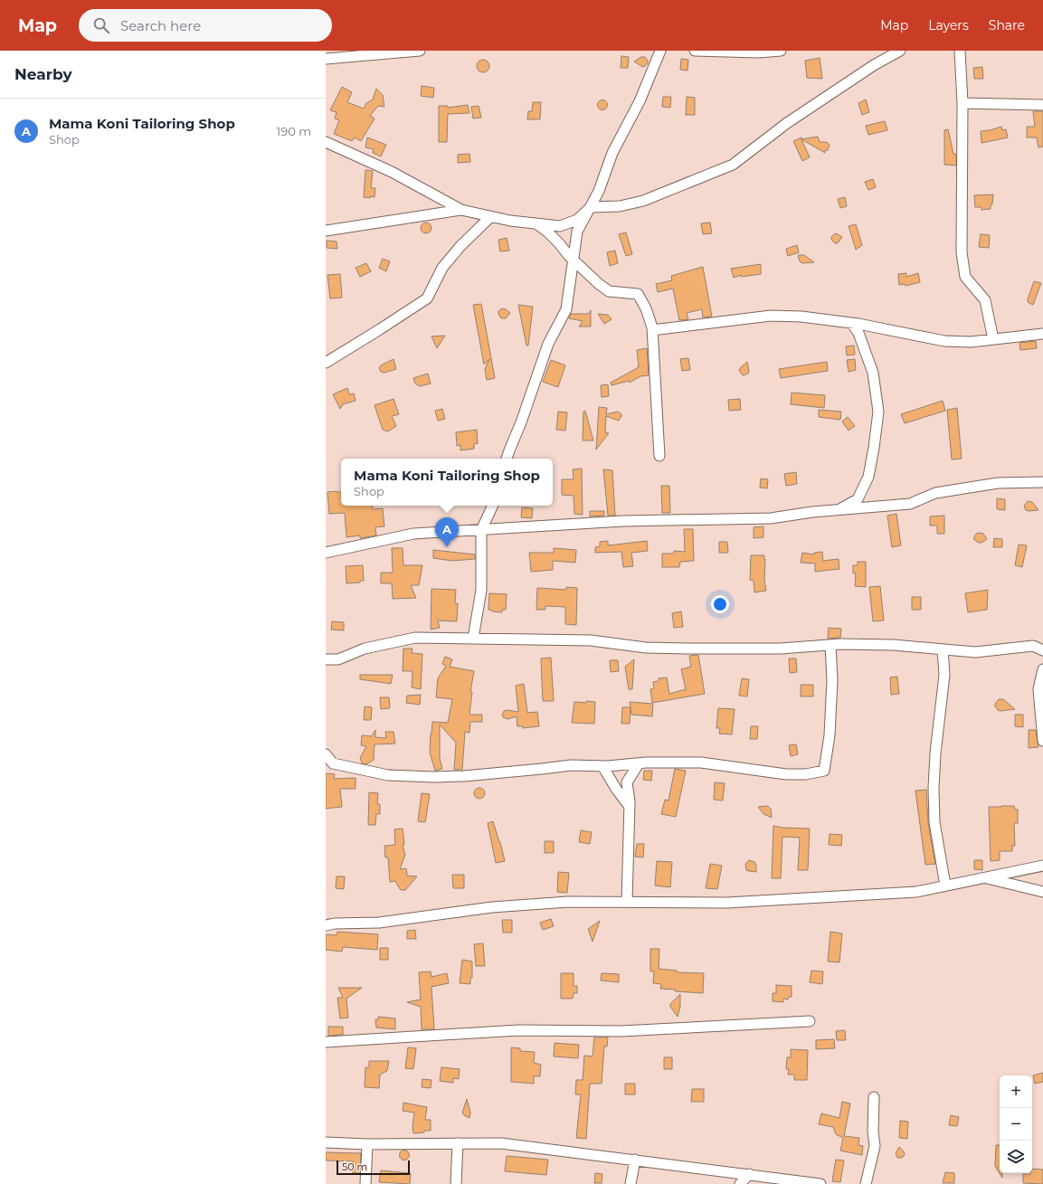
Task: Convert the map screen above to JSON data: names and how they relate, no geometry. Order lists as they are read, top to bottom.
{
  "scale_bar": "50 m",
  "page": {
    "header": "Map",
    "search": "Search here",
    "nav": ["Map", "Layers", "Share"],
    "heading": "Nearby",
    "list": [
      {
        "mark": "A",
        "name": "Mama Koni Tailoring Shop",
        "note": "Shop",
        "value": "190 m"
      }
    ],
    "popup": ["Mama Koni Tailoring Shop", "Shop"],
    "pins": "A",
    "map_buttons": ["+", "−"],
    "scale": "50 m"
  }
}
